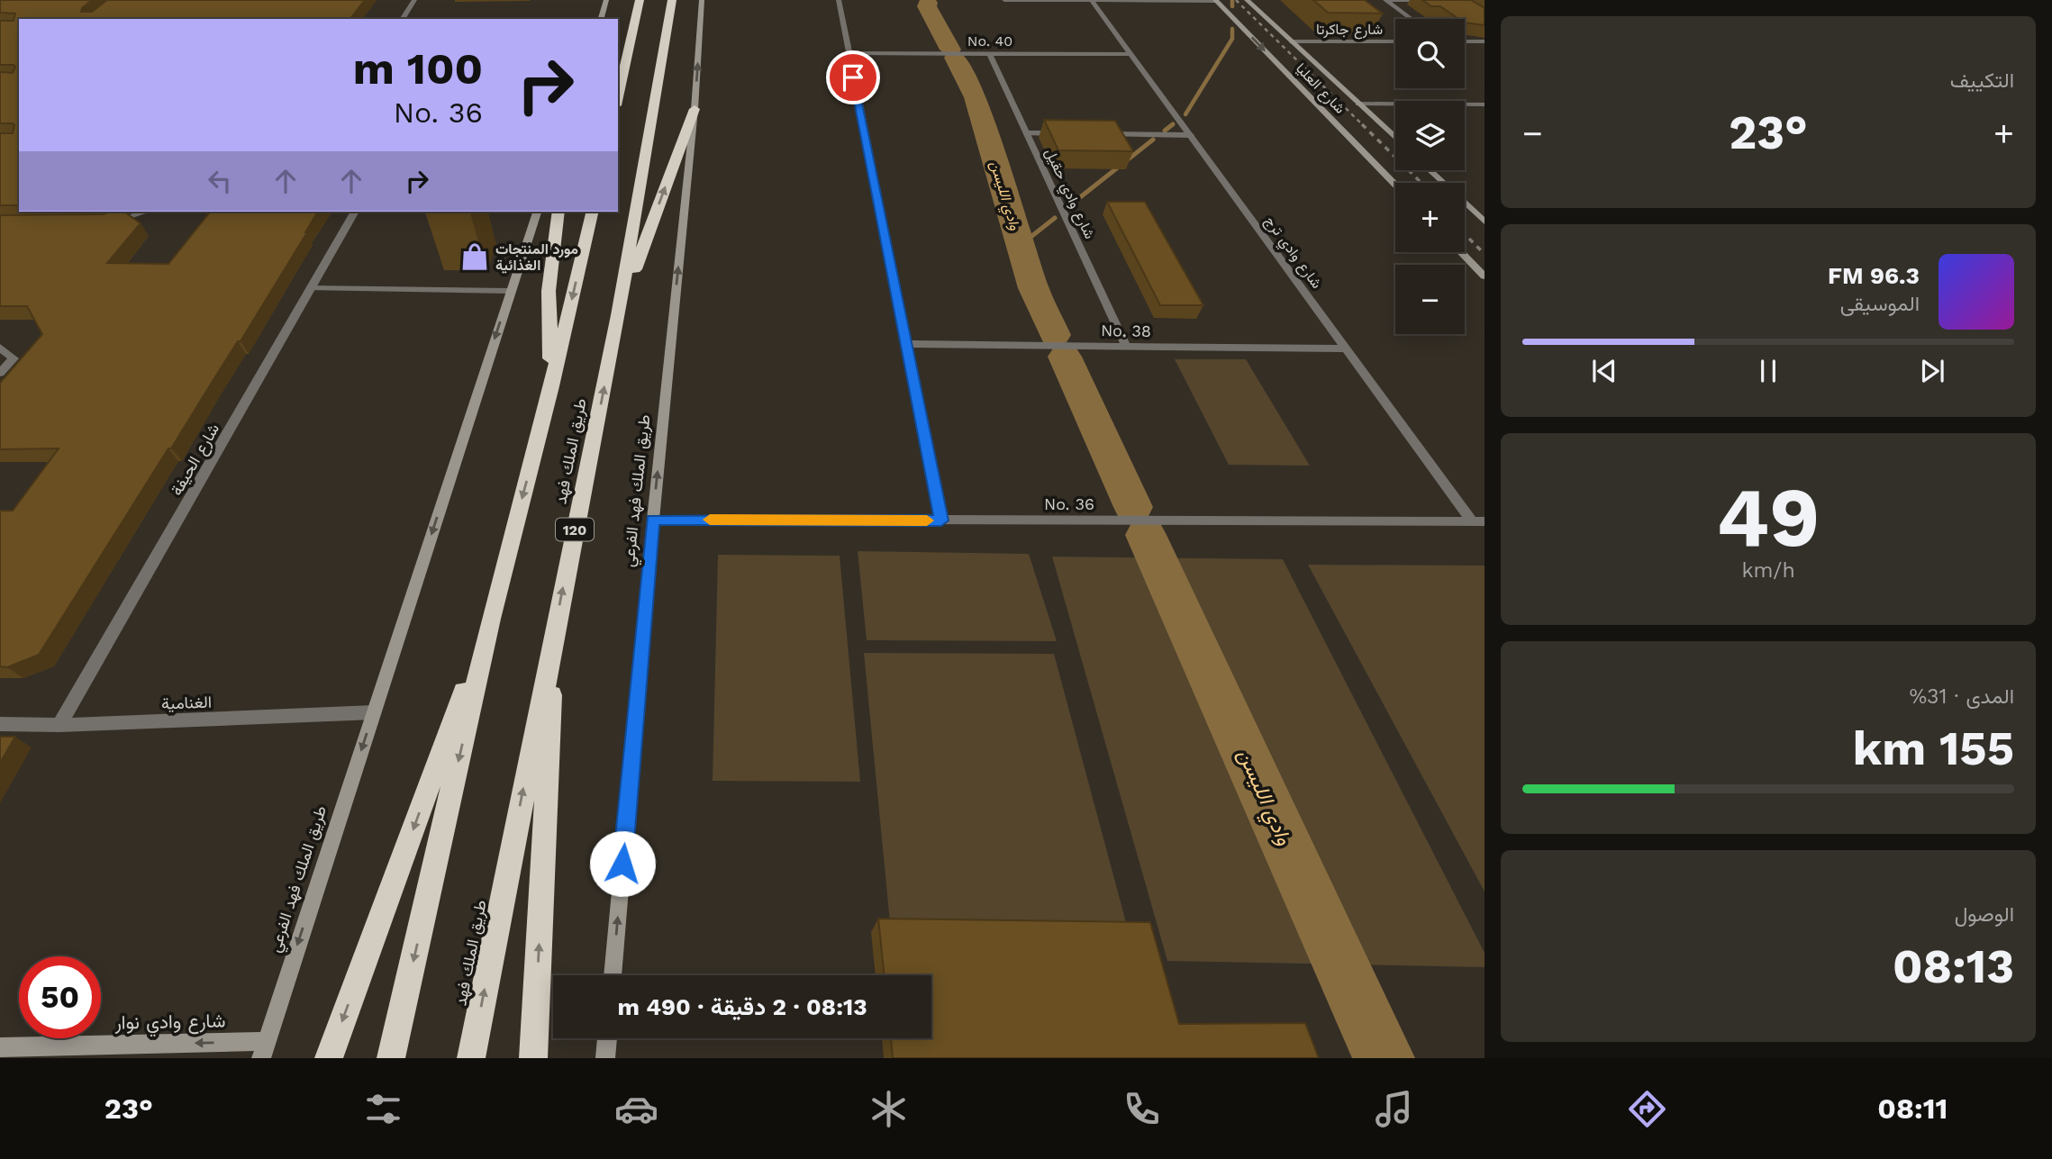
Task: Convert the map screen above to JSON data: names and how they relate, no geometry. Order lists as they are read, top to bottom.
{
  "streets": {
    "highway": ["طريق الملك فهد", "120"],
    "main road": ["شارع العليا", "طريق الملك فهد الفرعي", "شارع وادي نوار"],
    "street": [
      "شارع جاكرتا",
      "No. 40",
      "شارع وادي حقيل",
      "شارع وادي ترج",
      "No. 38",
      "شارع الحيفة",
      "No. 36",
      "الغنامية"
    ]
  },
  "crossings": [
    ["شارع جاكرتا", "شارع العليا"],
    ["No. 40", "شارع وادي حقيل"],
    ["No. 40", "شارع وادي ترج"],
    ["شارع وادي حقيل", "No. 38"],
    ["شارع وادي ترج", "No. 38"],
    ["شارع وادي ترج", "No. 36"],
    ["شارع الحيفة", "الغنامية"],
    ["طريق الملك فهد الفرعي", "No. 36"],
    ["طريق الملك فهد الفرعي", "الغنامية"],
    ["طريق الملك فهد الفرعي", "شارع وادي نوار"]
  ],
  "one_way": ["شارع وادي نوار"],
  "water": ["وادي الليسن"],
  "places": {
    "shop": ["مورد المنتجات الغذائية"]
  },
  "page": {
    "tile": [
      "التكييف",
      ["49", "km/h"],
      ["المدى · 31%", "155 km"],
      ["الوصول", "08:13"]
    ],
    "map_buttons": ["+", "−"],
    "turn": ["100 m", "No. 36"],
    "heat": ["−", "23°", "+"],
    "song": ["96.3 FM", "الموسيقى"],
    "limit": "50",
    "trip": "08:13 · 2 دقيقة · 490 m",
    "tabs": ["08:11", "23°"]
  }
}
